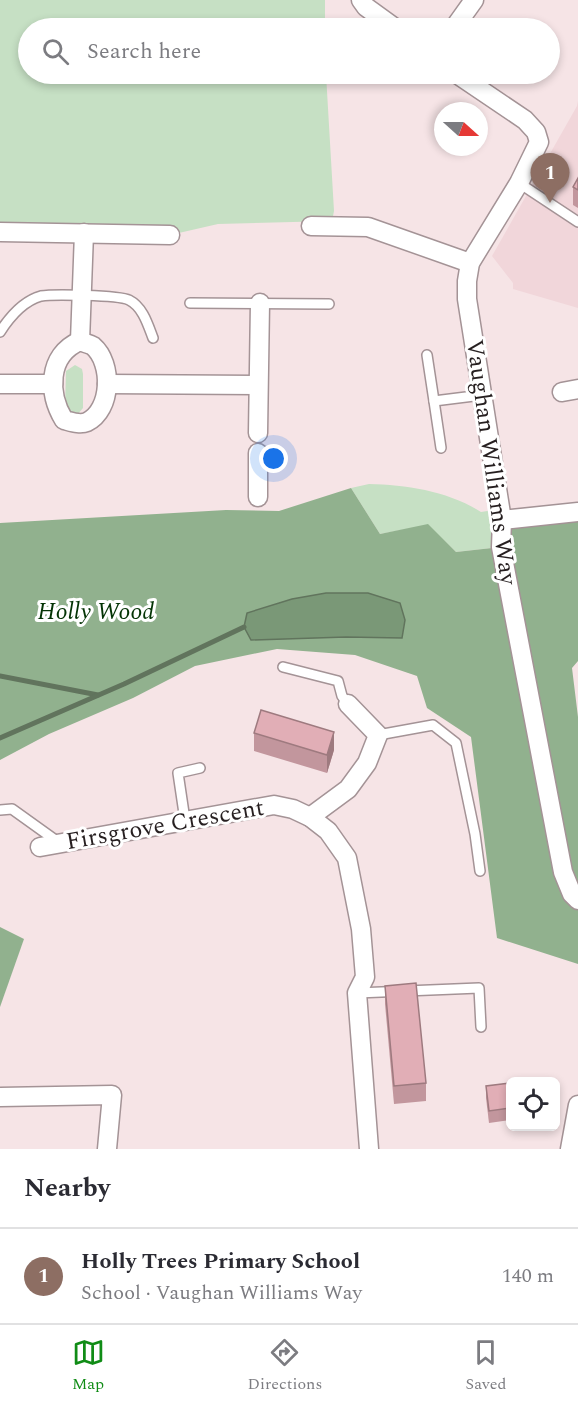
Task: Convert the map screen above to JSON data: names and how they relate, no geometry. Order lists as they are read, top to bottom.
{
  "streets": {
    "street": ["Vaughan Williams Way", "Firsgrove Crescent"]
  },
  "parks": ["Holly Wood"],
  "north": "right",
  "page": {
    "search": "Search here",
    "pins": "1",
    "heading": "Nearby",
    "list": [
      {
        "mark": "1",
        "name": "Holly Trees Primary School",
        "note": "School · Vaughan Williams Way",
        "value": "140 m"
      }
    ],
    "nav": ["Map", "Directions", "Saved"]
  }
}
